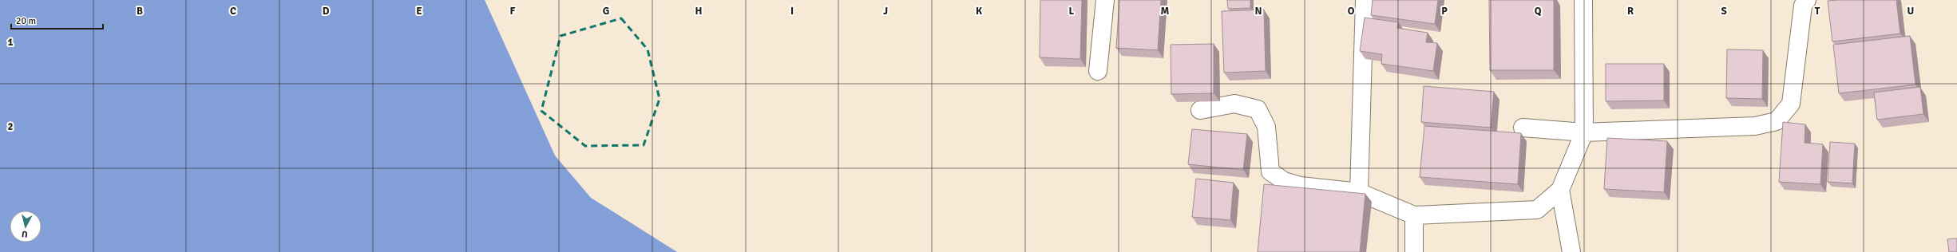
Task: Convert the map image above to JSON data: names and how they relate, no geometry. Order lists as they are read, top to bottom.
{
  "scale_bar": "20 m",
  "north": "bottom",
  "grid": {
    "columns": [
      "B",
      "C",
      "D",
      "E",
      "F",
      "G",
      "H",
      "I",
      "J",
      "K",
      "L",
      "M",
      "N",
      "O",
      "P",
      "Q",
      "R",
      "S",
      "T",
      "U"
    ],
    "rows": ["1", "2"]
  }
}
